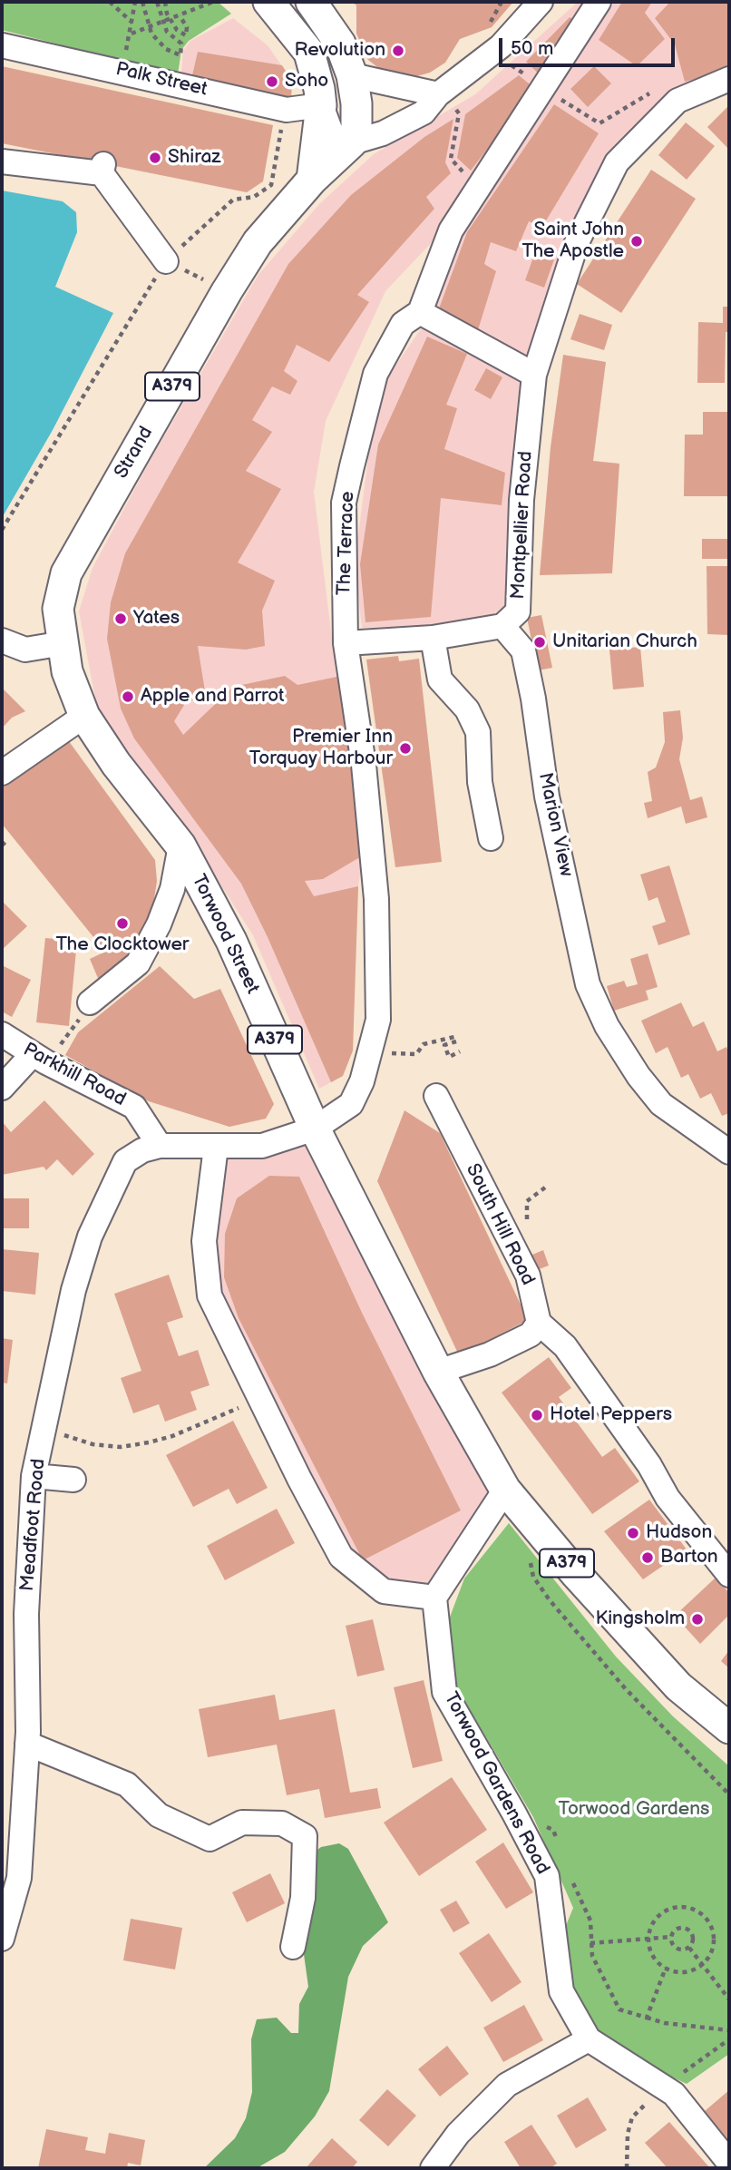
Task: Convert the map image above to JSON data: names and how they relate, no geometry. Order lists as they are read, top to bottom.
{
  "streets": {
    "main road": ["A379", "Strand", "Torwood Street"],
    "street": [
      "Palk Street",
      "Montpellier Road",
      "The Terrace",
      "Marion View",
      "Parkhill Road",
      "South Hill Road",
      "Meadfoot Road",
      "Torwood Gardens Road"
    ]
  },
  "crossings": [
    ["A379", "Torwood Street"],
    ["Strand", "Torwood Street"],
    ["Montpellier Road", "The Terrace"],
    ["Montpellier Road", "Marion View"],
    ["The Terrace", "Torwood Street"],
    ["Parkhill Road", "Meadfoot Road"]
  ],
  "parks": ["Torwood Gardens"],
  "places": [
    "Revolution",
    "Soho",
    "Shiraz",
    "Saint John The Apostle",
    "Yates",
    "Unitarian Church",
    "Apple and Parrot",
    "Premier Inn Torquay Harbour",
    "The Clocktower",
    "Hotel Peppers",
    "Hudson",
    "Barton",
    "Kingsholm"
  ],
  "scale_bar": "50 m"
}
